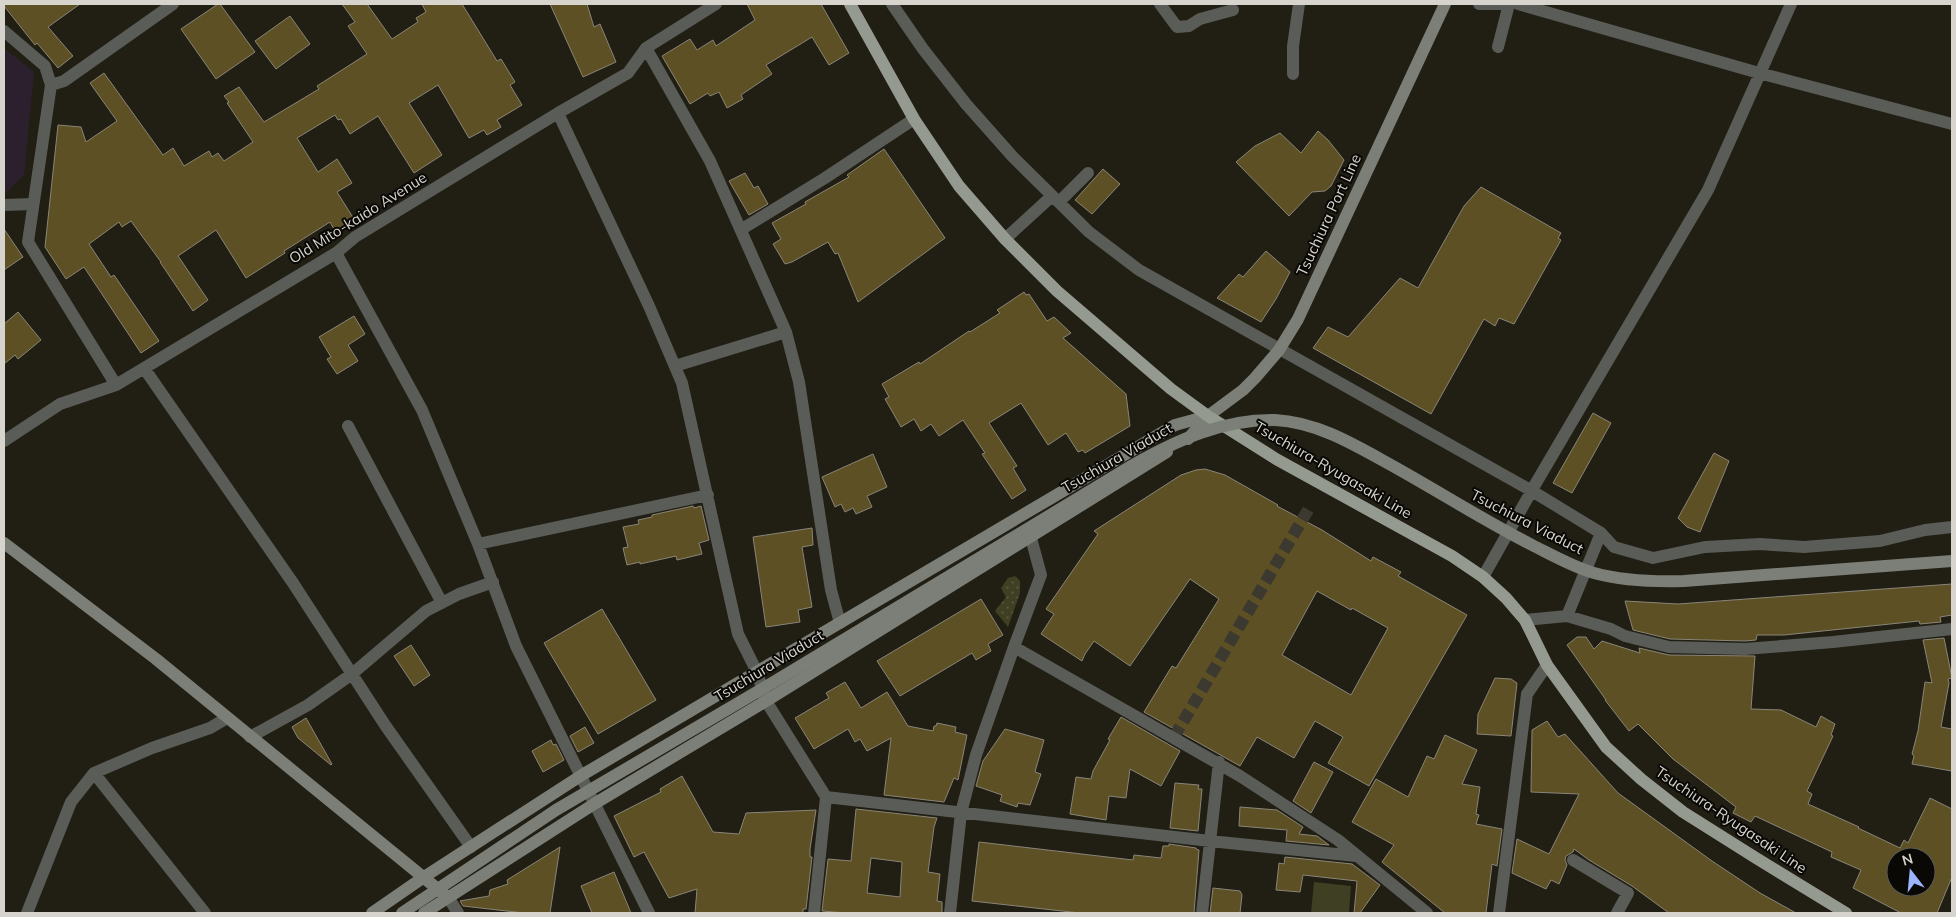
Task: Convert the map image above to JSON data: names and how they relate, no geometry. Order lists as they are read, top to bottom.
{
  "streets": {
    "main road": ["Tsuchiura-Ryugasaki Line"],
    "street": ["Tsuchiura Port Line", "Old Mito-kaido Avenue", "Tsuchiura Viaduct"]
  },
  "crossings": [
    ["Tsuchiura Port Line", "Tsuchiura-Ryugasaki Line"]
  ],
  "north": "top"
}
